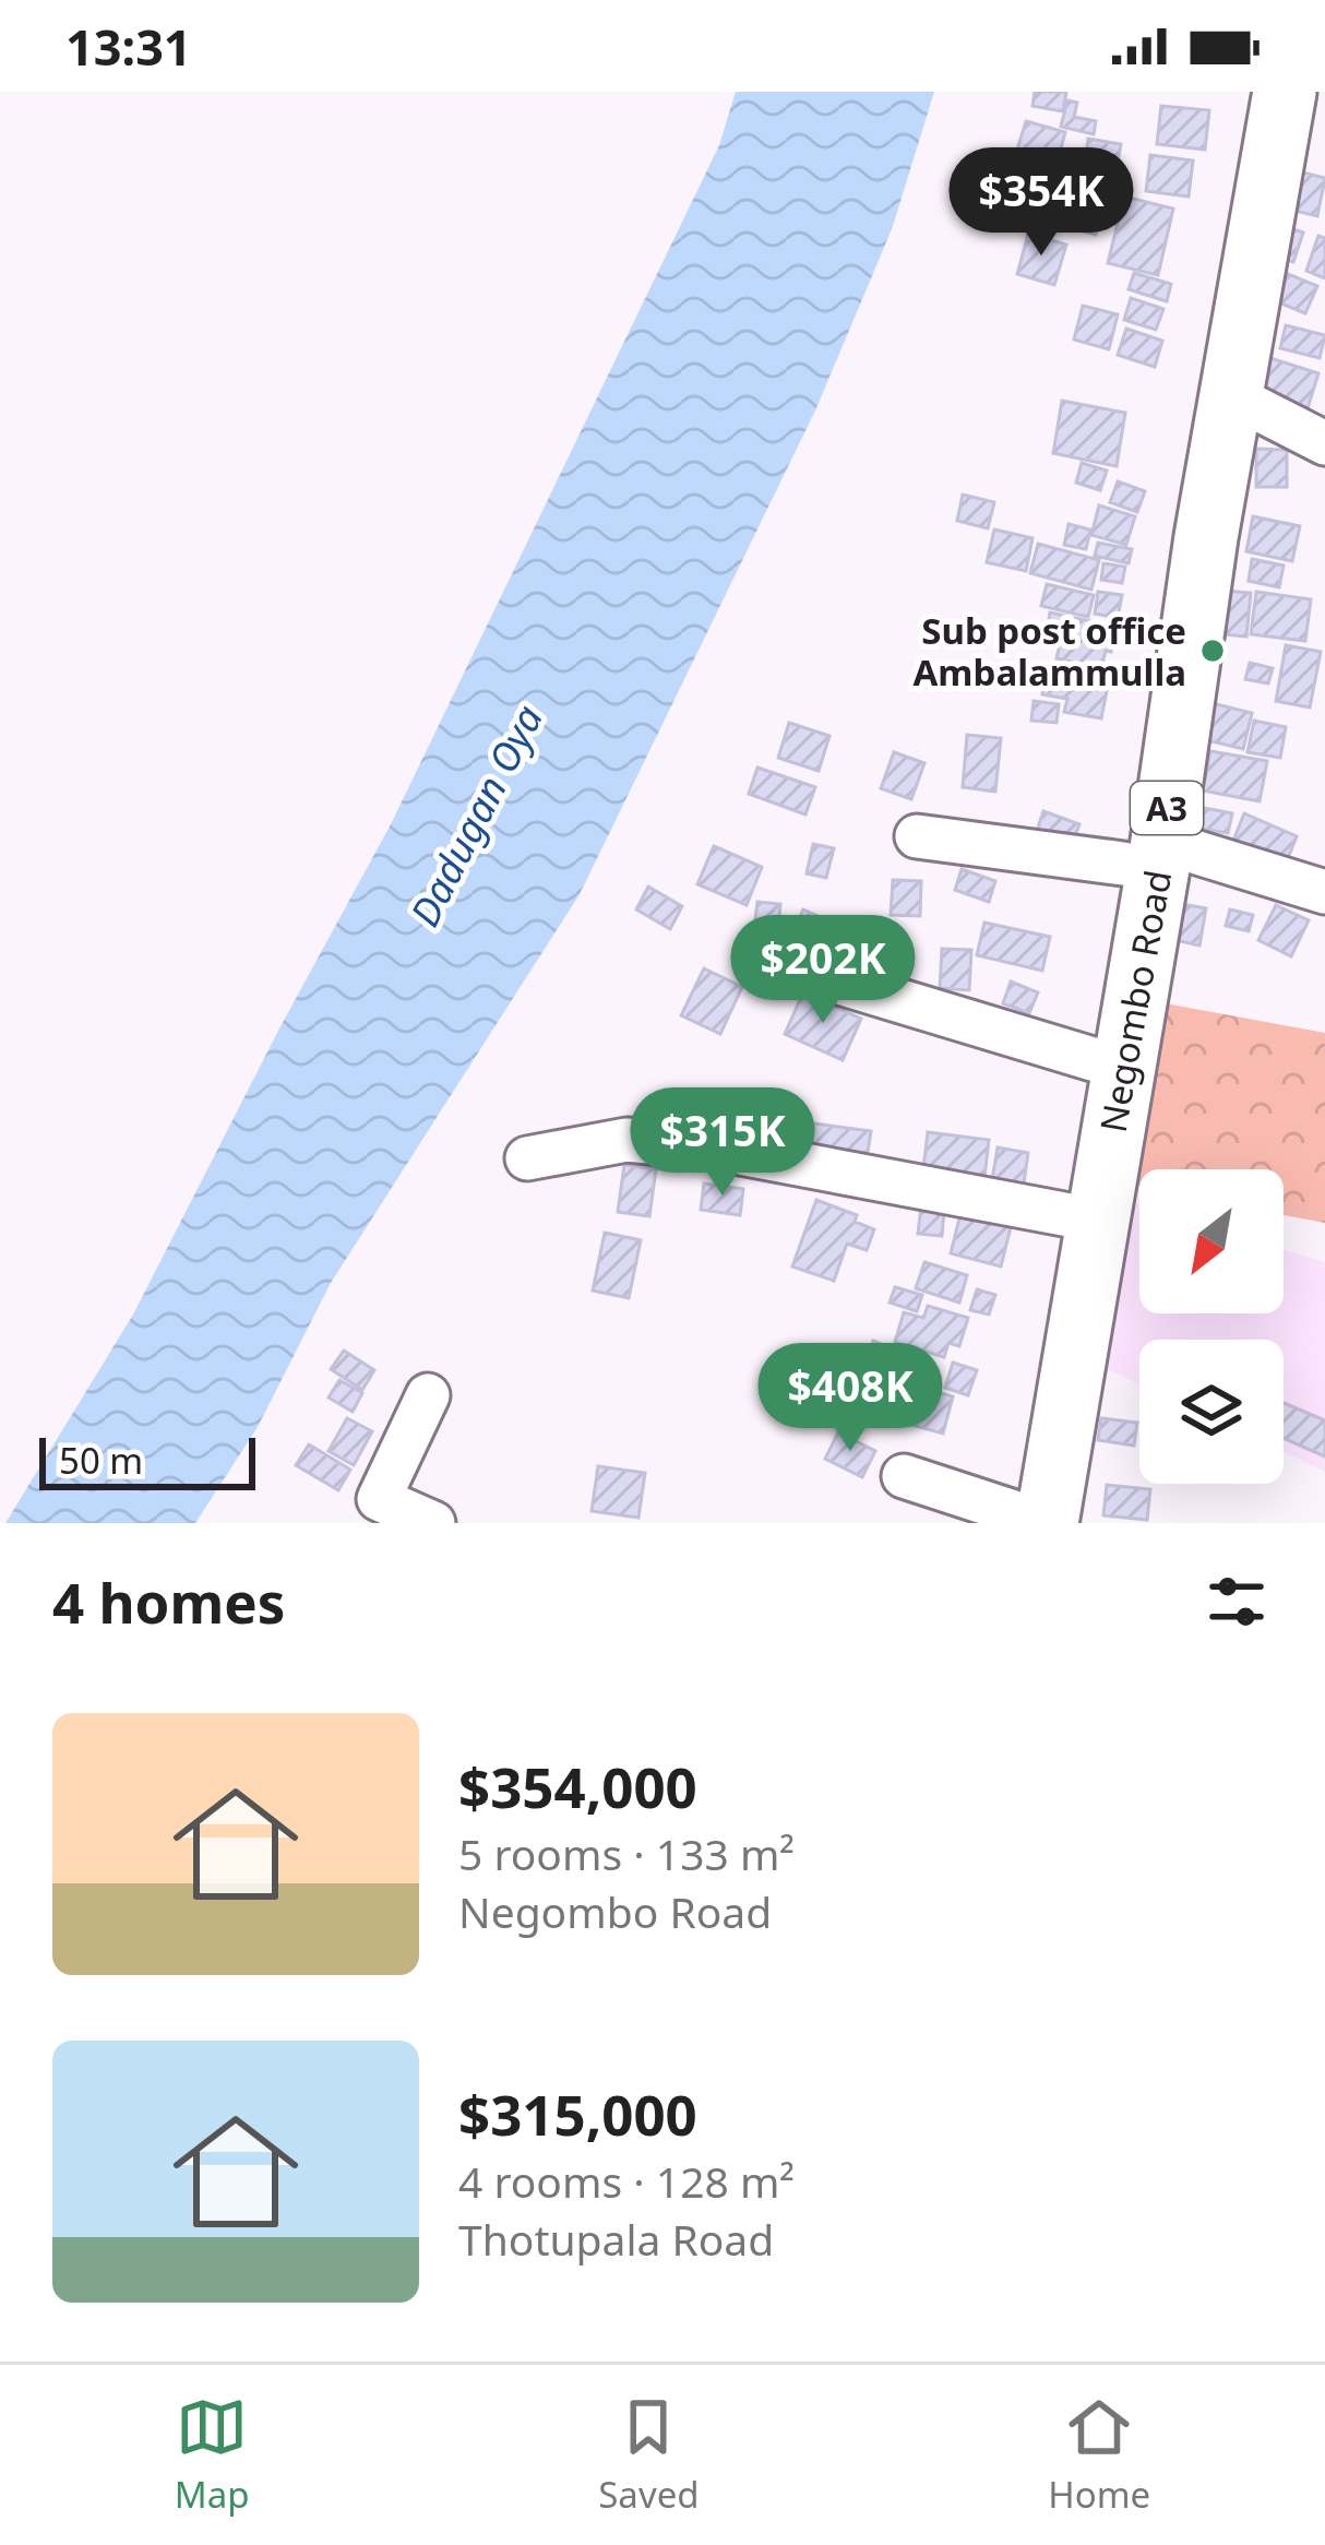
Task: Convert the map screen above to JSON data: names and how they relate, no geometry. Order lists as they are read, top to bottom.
{
  "streets": {
    "highway": ["A3", "Negombo Road"]
  },
  "water": ["Dadugan Oya"],
  "places": ["Sub post office Ambalammulla"],
  "scale_bar": "50 m",
  "north": "bottom left",
  "page": {
    "status": "13:31",
    "price": [
      "$354K",
      "$202K",
      "$315K",
      "$408K"
    ],
    "scale": "50 m",
    "heading": "4 homes",
    "list": [
      {
        "name": "$354,000",
        "note": "5 rooms · 133 m² · Negombo Road"
      },
      {
        "name": "$315,000",
        "note": "4 rooms · 128 m² · Thotupala Road"
      }
    ],
    "tabs": ["Map", "Saved", "Home"]
  }
}
